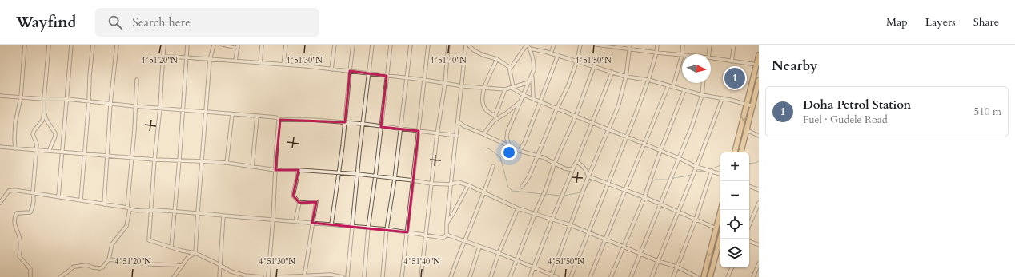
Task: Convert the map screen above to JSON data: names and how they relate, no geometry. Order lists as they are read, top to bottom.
{
  "north": "right",
  "page": {
    "header": "Wayfind",
    "search": "Search here",
    "nav": ["Map", "Layers", "Share"],
    "heading": "Nearby",
    "pins": "1",
    "list": [
      {
        "mark": "1",
        "name": "Doha Petrol Station",
        "note": "Fuel · Gudele Road",
        "value": "510 m"
      }
    ],
    "map_buttons": ["+", "−"]
  },
  "coordinates": [
    "4°51'20\"N",
    "4°51'30\"N",
    "4°51'40\"N",
    "4°51'50\"N"
  ]
}
